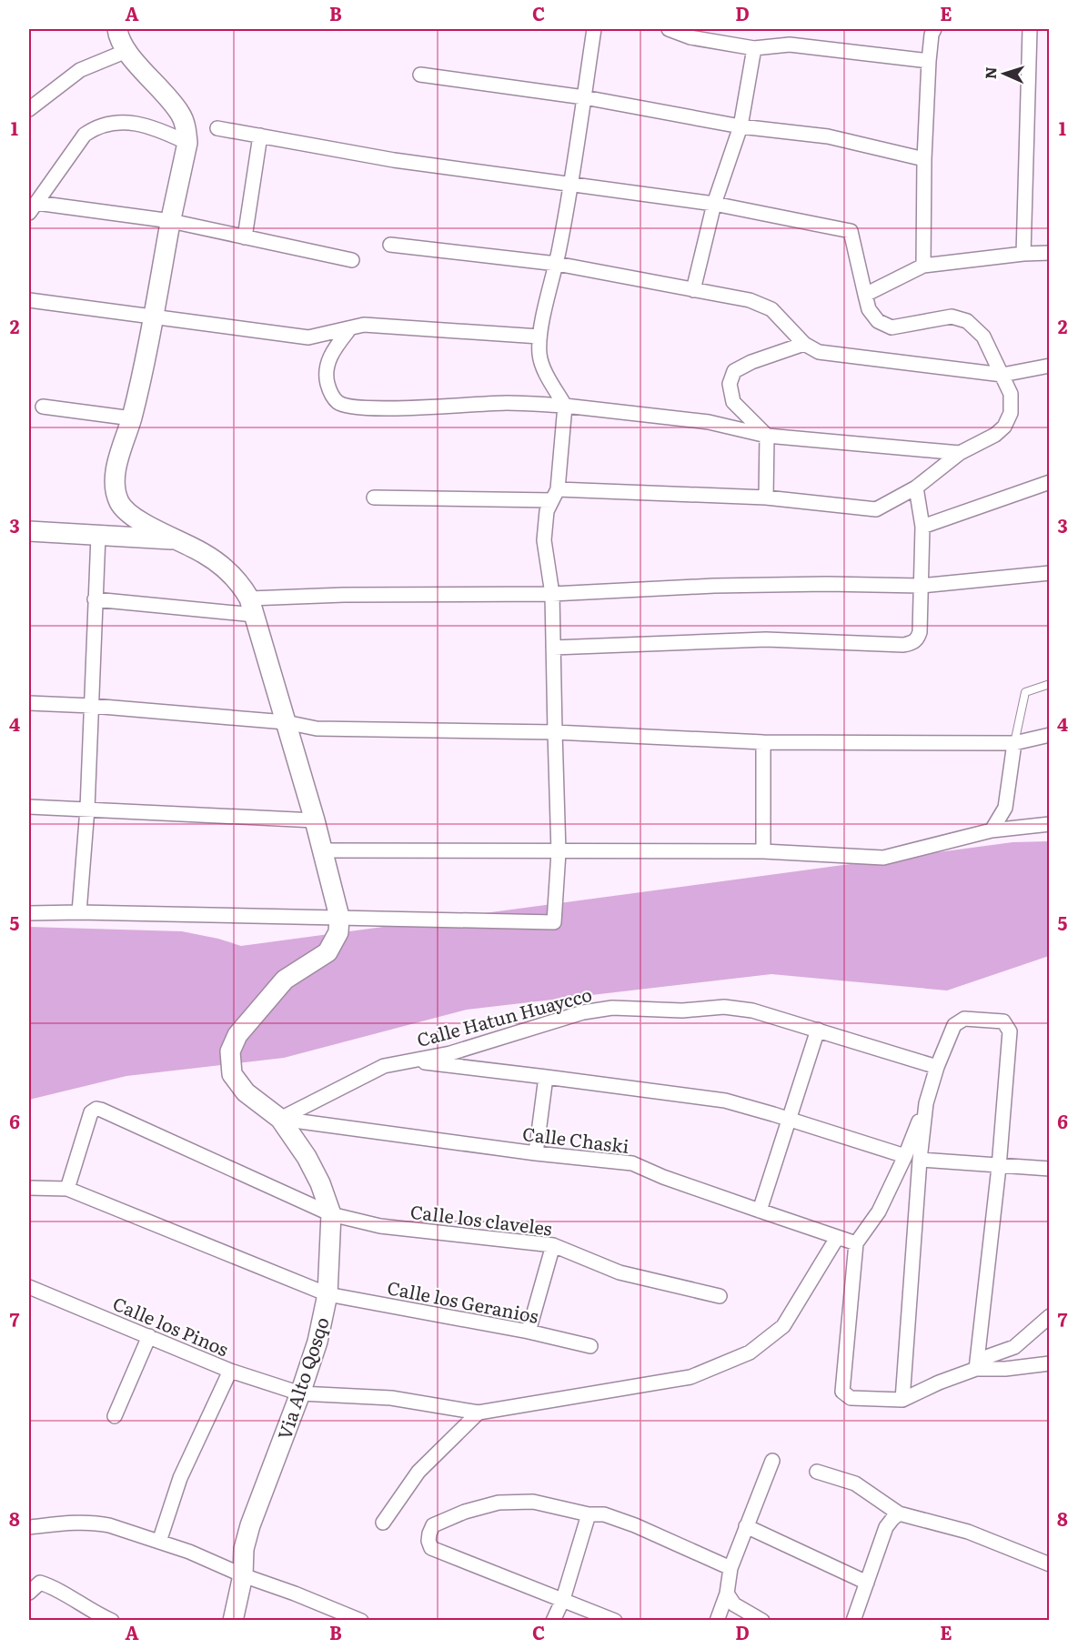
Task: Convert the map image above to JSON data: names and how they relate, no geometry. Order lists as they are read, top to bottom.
{
  "streets": {
    "street": [
      "Calle Hatun Huaycco",
      "Calle Chaski",
      "Calle los claveles",
      "Calle los Geranios",
      "Calle los Pinos",
      "Via Alto Qosqo"
    ]
  },
  "crossings": [
    ["Calle Hatun Huaycco", "Calle Chaski"],
    ["Calle Hatun Huaycco", "Via Alto Qosqo"],
    ["Calle Chaski", "Calle los Pinos"],
    ["Calle Chaski", "Via Alto Qosqo"],
    ["Calle los claveles", "Calle los Geranios"],
    ["Calle los claveles", "Via Alto Qosqo"],
    ["Calle los Geranios", "Via Alto Qosqo"],
    ["Calle los Pinos", "Via Alto Qosqo"]
  ],
  "north": "left",
  "grid": {
    "columns": [
      "A",
      "B",
      "C",
      "D",
      "E"
    ],
    "rows": [
      "1",
      "2",
      "3",
      "4",
      "5",
      "6",
      "7",
      "8"
    ]
  }
}
